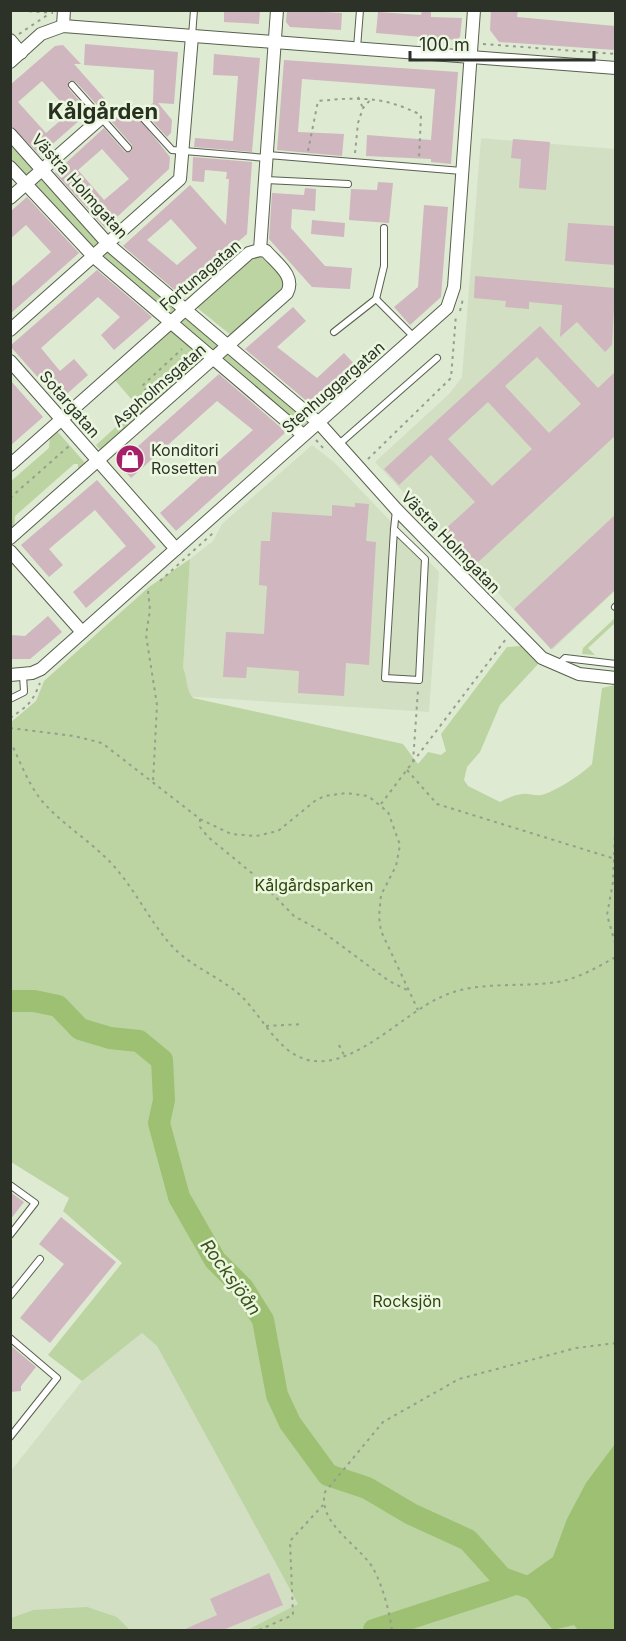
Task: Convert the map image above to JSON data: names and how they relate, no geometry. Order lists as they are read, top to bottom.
{
  "streets": {
    "street": [
      "Västra Holmgatan",
      "Fortunagatan",
      "Aspholmsgatan",
      "Stenhuggargatan",
      "Sotargatan"
    ]
  },
  "crossings": [
    ["Västra Holmgatan", "Fortunagatan"],
    ["Västra Holmgatan", "Aspholmsgatan"],
    ["Västra Holmgatan", "Stenhuggargatan"],
    ["Fortunagatan", "Aspholmsgatan"],
    ["Fortunagatan", "Sotargatan"],
    ["Aspholmsgatan", "Sotargatan"],
    ["Stenhuggargatan", "Sotargatan"]
  ],
  "districts": ["Kålgården"],
  "water": ["Rocksjöån"],
  "parks": ["Kålgårdsparken", "Rocksjön"],
  "places": {
    "shop": ["Konditori Rosetten"]
  },
  "scale_bar": "100 m"
}
